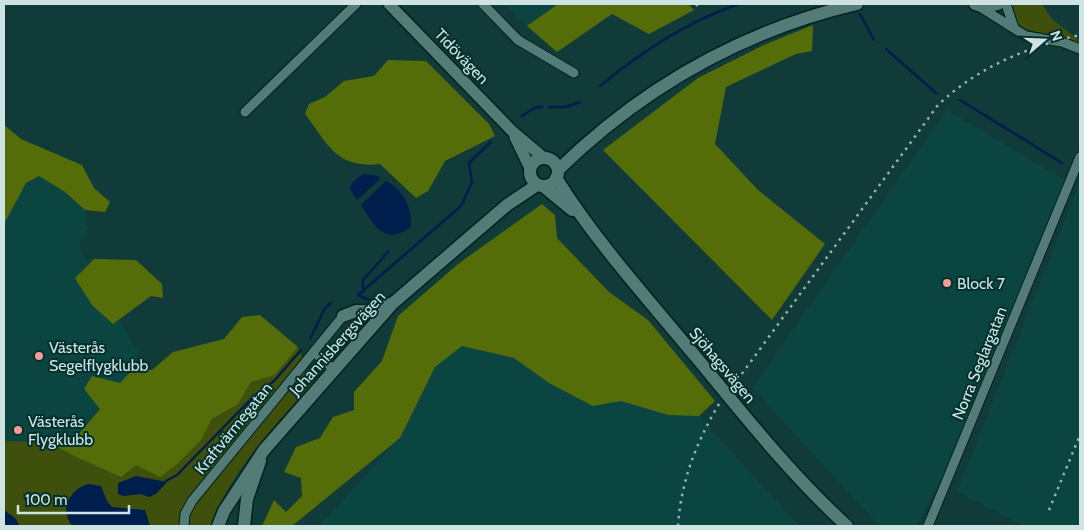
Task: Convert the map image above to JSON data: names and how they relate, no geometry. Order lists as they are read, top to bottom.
{
  "streets": {
    "main road": ["Johannisbergsvägen", "Sjöhagsvägen"],
    "street": ["Tidövägen", "Norra Seglargatan", "Kraftvärmegatan"]
  },
  "crossings": [
    ["Tidövägen", "Johannisbergsvägen"],
    ["Tidövägen", "Sjöhagsvägen"],
    ["Johannisbergsvägen", "Sjöhagsvägen"]
  ],
  "places": ["Block 7", "Västerås Segelflygklubb", "Västerås Flygklubb"],
  "scale_bar": "100 m",
  "north": "right"
}
